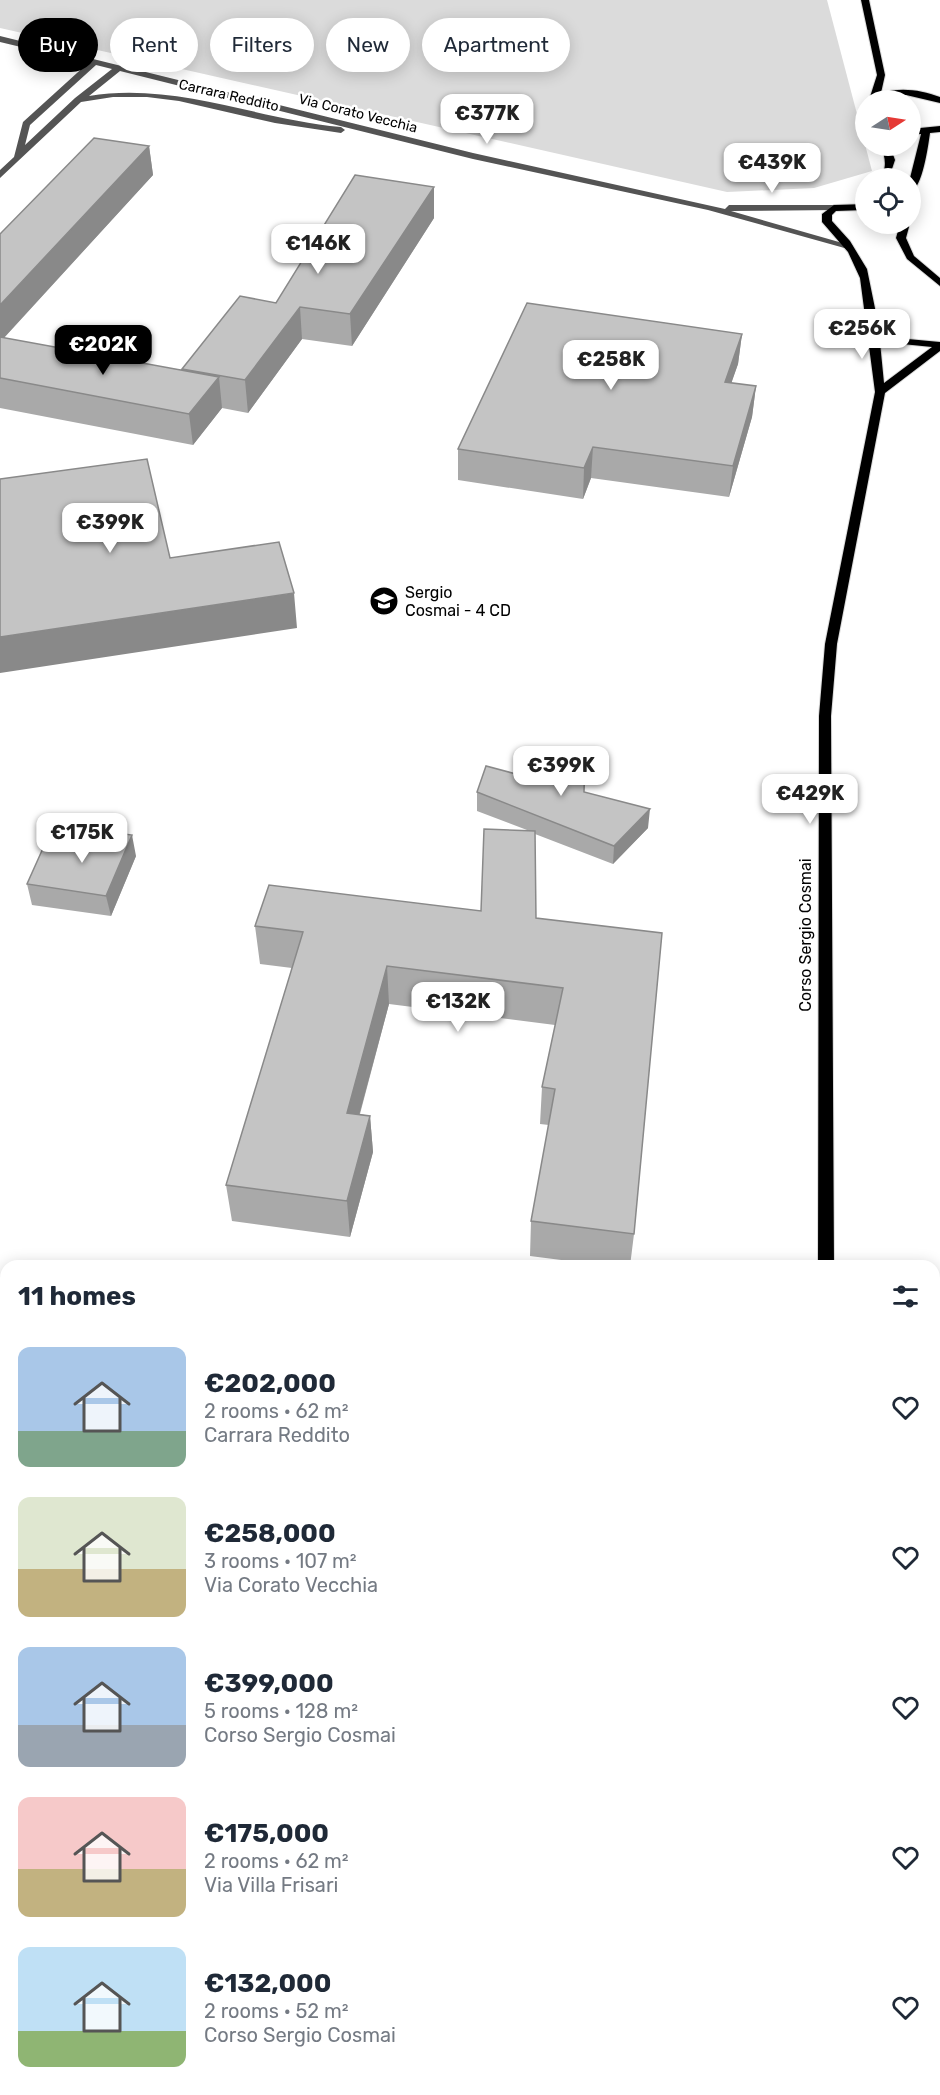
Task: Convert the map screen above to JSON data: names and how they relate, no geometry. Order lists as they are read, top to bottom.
{
  "streets": {
    "main road": ["Corso Sergio Cosmai"],
    "street": ["Carrara Reddito", "Via Corato Vecchia"]
  },
  "crossings": [
    ["Carrara Reddito", "Via Corato Vecchia"],
    ["Via Corato Vecchia", "Corso Sergio Cosmai"]
  ],
  "places": {
    "school or university": ["Sergio Cosmai - 4 CD"]
  },
  "north": "right",
  "page": {
    "chip": [
      "Buy",
      "Rent",
      "Filters",
      "New",
      "Apartment"
    ],
    "price": [
      "€377K",
      "€439K",
      "€146K",
      "€256K",
      "€202K",
      "€258K",
      "€399K",
      "€399K",
      "€429K",
      "€175K",
      "€132K"
    ],
    "heading": "11 homes",
    "list": [
      {
        "name": "€202,000",
        "note": "2 rooms · 62 m² · Carrara Reddito"
      },
      {
        "name": "€258,000",
        "note": "3 rooms · 107 m² · Via Corato Vecchia"
      },
      {
        "name": "€399,000",
        "note": "5 rooms · 128 m² · Corso Sergio Cosmai"
      },
      {
        "name": "€175,000",
        "note": "2 rooms · 62 m² · Via Villa Frisari"
      },
      {
        "name": "€132,000",
        "note": "2 rooms · 52 m² · Corso Sergio Cosmai"
      }
    ]
  }
}
